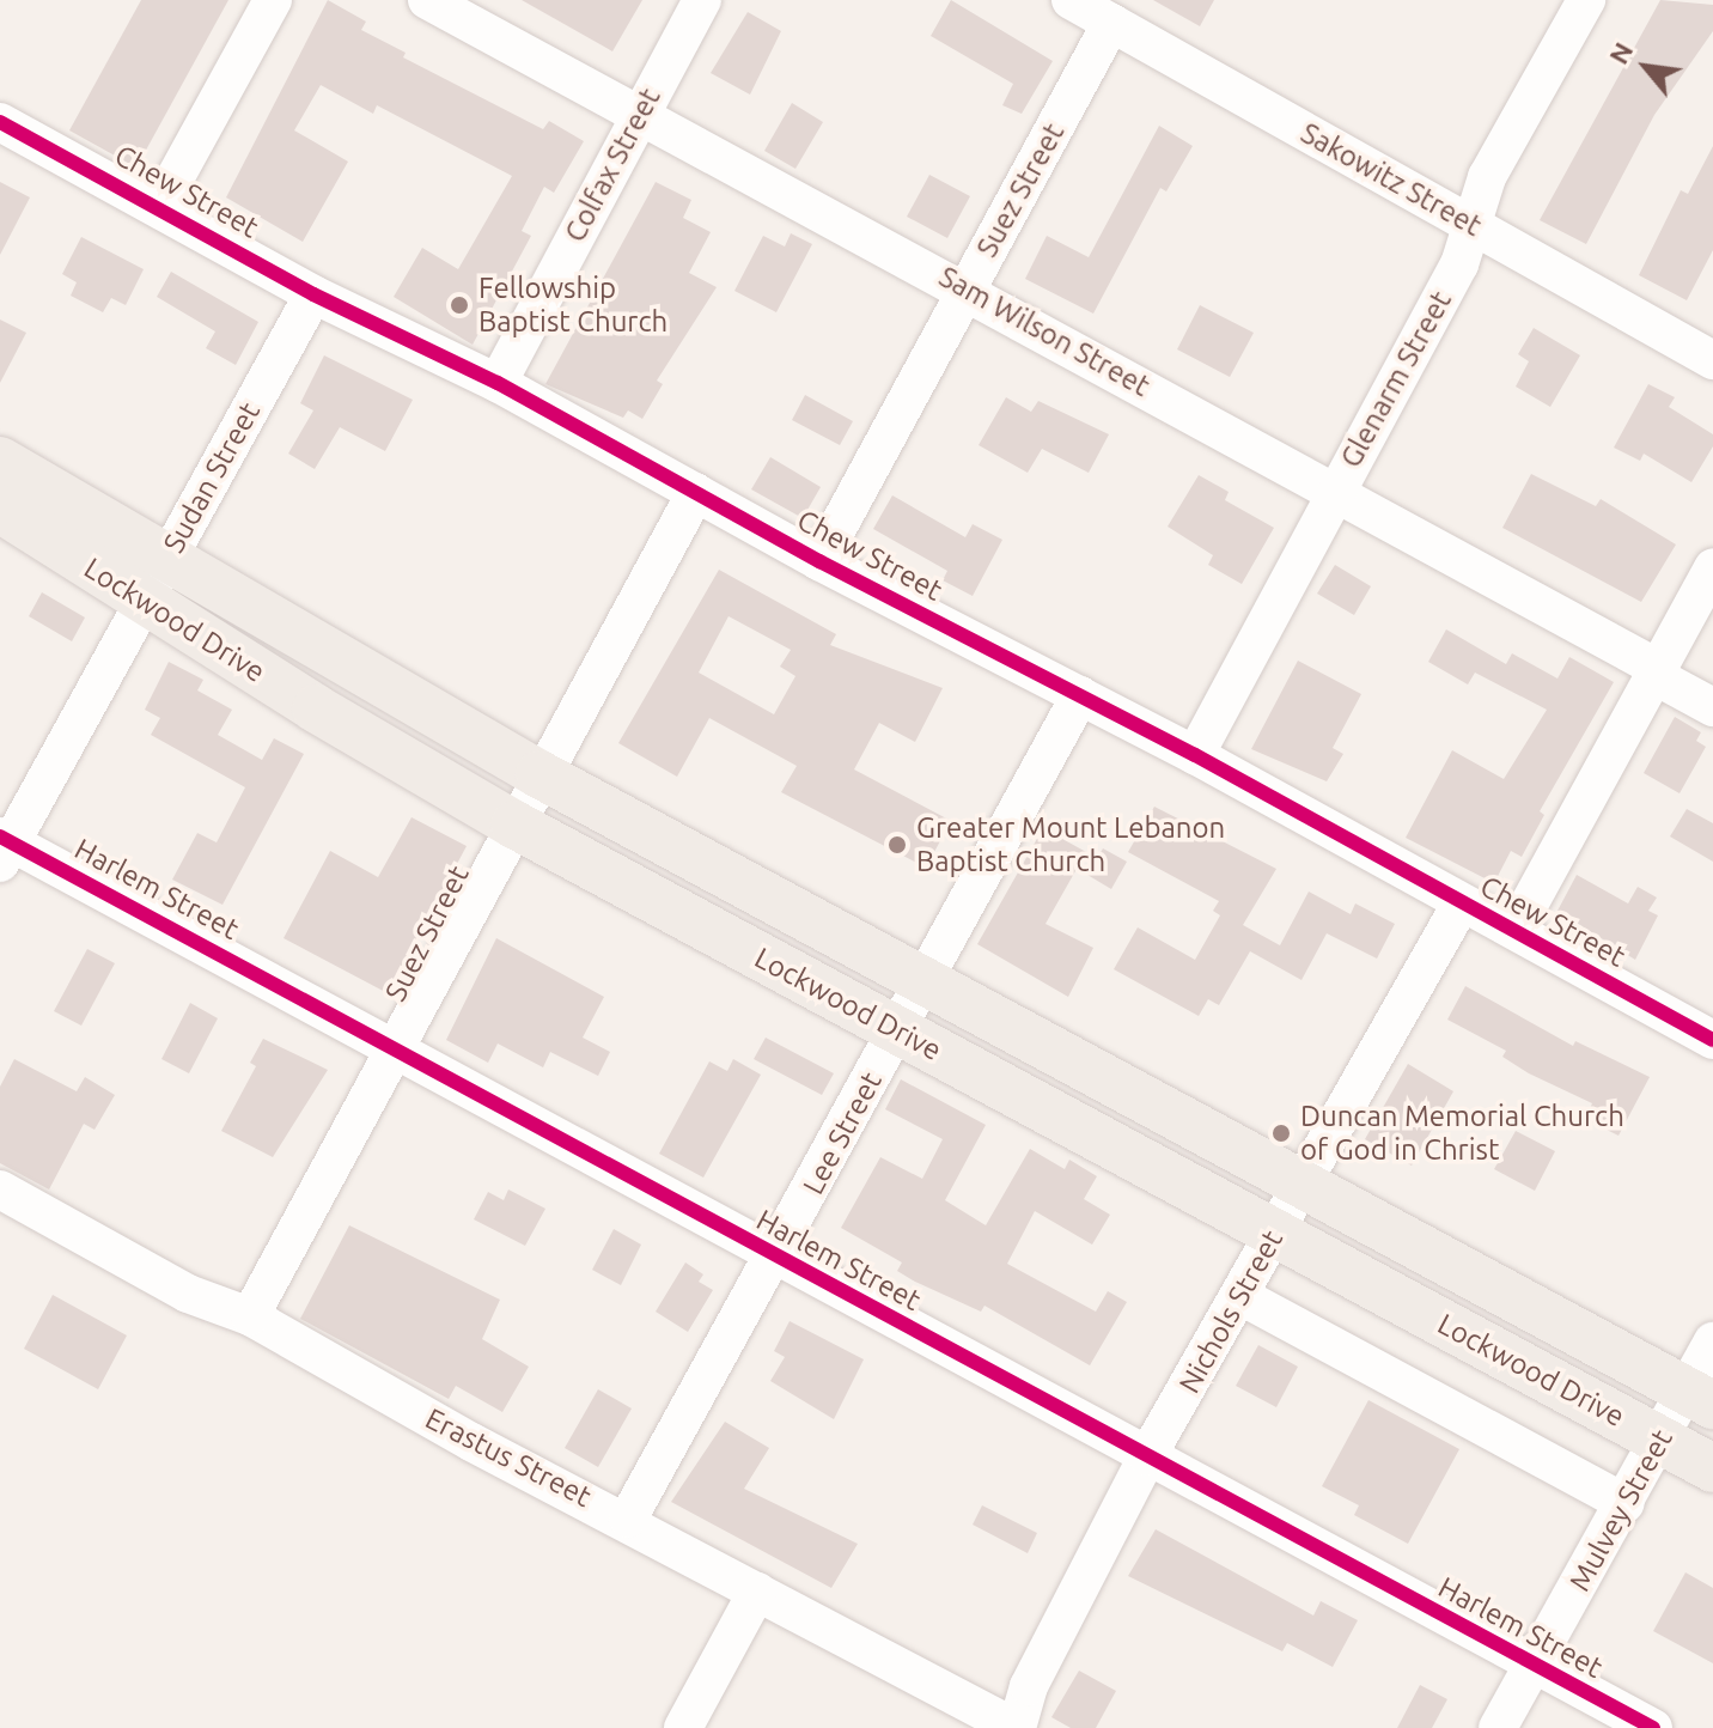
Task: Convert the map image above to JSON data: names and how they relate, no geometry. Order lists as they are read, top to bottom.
{
  "streets": {
    "main road": ["Lockwood Drive"],
    "street": [
      "Colfax Street",
      "Sakowitz Street",
      "Suez Street",
      "Chew Street",
      "Sam Wilson Street",
      "Glenarm Street",
      "Sudan Street",
      "Harlem Street",
      "Lee Street",
      "Nichols Street",
      "Erastus Street",
      "Mulvey Street"
    ]
  },
  "crossings": [
    ["Colfax Street", "Chew Street"],
    ["Colfax Street", "Sam Wilson Street"],
    ["Sakowitz Street", "Suez Street"],
    ["Sakowitz Street", "Glenarm Street"],
    ["Suez Street", "Chew Street"],
    ["Suez Street", "Sam Wilson Street"],
    ["Suez Street", "Lockwood Drive"],
    ["Suez Street", "Harlem Street"],
    ["Suez Street", "Erastus Street"],
    ["Chew Street", "Glenarm Street"],
    ["Chew Street", "Sudan Street"],
    ["Chew Street", "Lee Street"],
    ["Chew Street", "Nichols Street"],
    ["Sam Wilson Street", "Glenarm Street"],
    ["Sudan Street", "Lockwood Drive"],
    ["Sudan Street", "Harlem Street"],
    ["Lockwood Drive", "Lee Street"],
    ["Lockwood Drive", "Nichols Street"],
    ["Lockwood Drive", "Mulvey Street"],
    ["Harlem Street", "Lee Street"],
    ["Harlem Street", "Nichols Street"],
    ["Harlem Street", "Mulvey Street"],
    ["Lee Street", "Erastus Street"],
    ["Nichols Street", "Erastus Street"]
  ],
  "places": ["Fellowship Baptist Church", "Greater Mount Lebanon Baptist Church", "Duncan Memorial Church of God in Christ"],
  "north": "top left"
}
